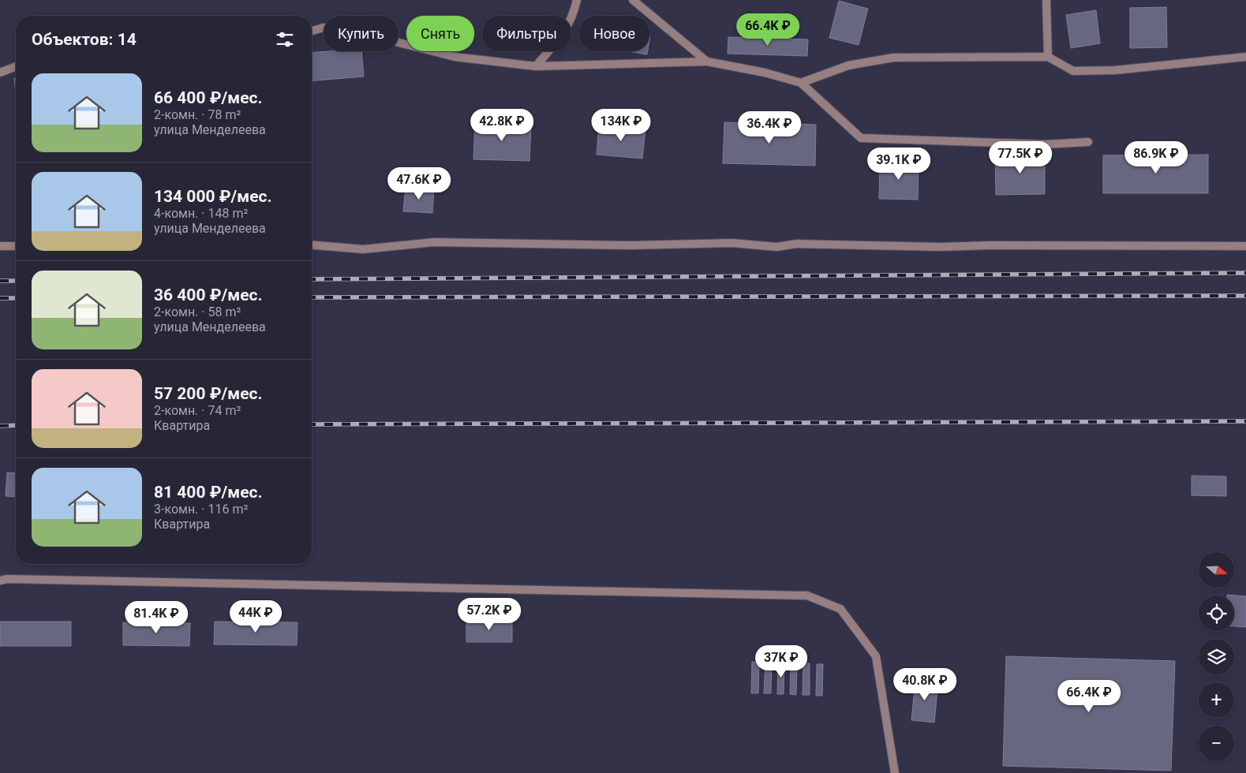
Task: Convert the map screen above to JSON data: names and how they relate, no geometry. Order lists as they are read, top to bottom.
{
  "north": "right",
  "page": {
    "price": [
      "66.4K ₽",
      "42.8K ₽",
      "134K ₽",
      "36.4K ₽",
      "77.5K ₽",
      "86.9K ₽",
      "39.1K ₽",
      "47.6K ₽",
      "57.2K ₽",
      "44K ₽",
      "81.4K ₽",
      "37K ₽",
      "40.8K ₽",
      "66.4K ₽"
    ],
    "chip": [
      "Купить",
      "Снять",
      "Фильтры",
      "Новое"
    ],
    "heading": "Объектов: 14",
    "list": [
      {
        "name": "66 400 ₽/мес.",
        "note": "2-комн. · 78 m² · улица Менделеева"
      },
      {
        "name": "134 000 ₽/мес.",
        "note": "4-комн. · 148 m² · улица Менделеева"
      },
      {
        "name": "36 400 ₽/мес.",
        "note": "2-комн. · 58 m² · улица Менделеева"
      },
      {
        "name": "57 200 ₽/мес.",
        "note": "2-комн. · 74 m² · Квартира"
      },
      {
        "name": "81 400 ₽/мес.",
        "note": "3-комн. · 116 m² · Квартира"
      }
    ],
    "map_buttons": ["+", "−"]
  }
}
